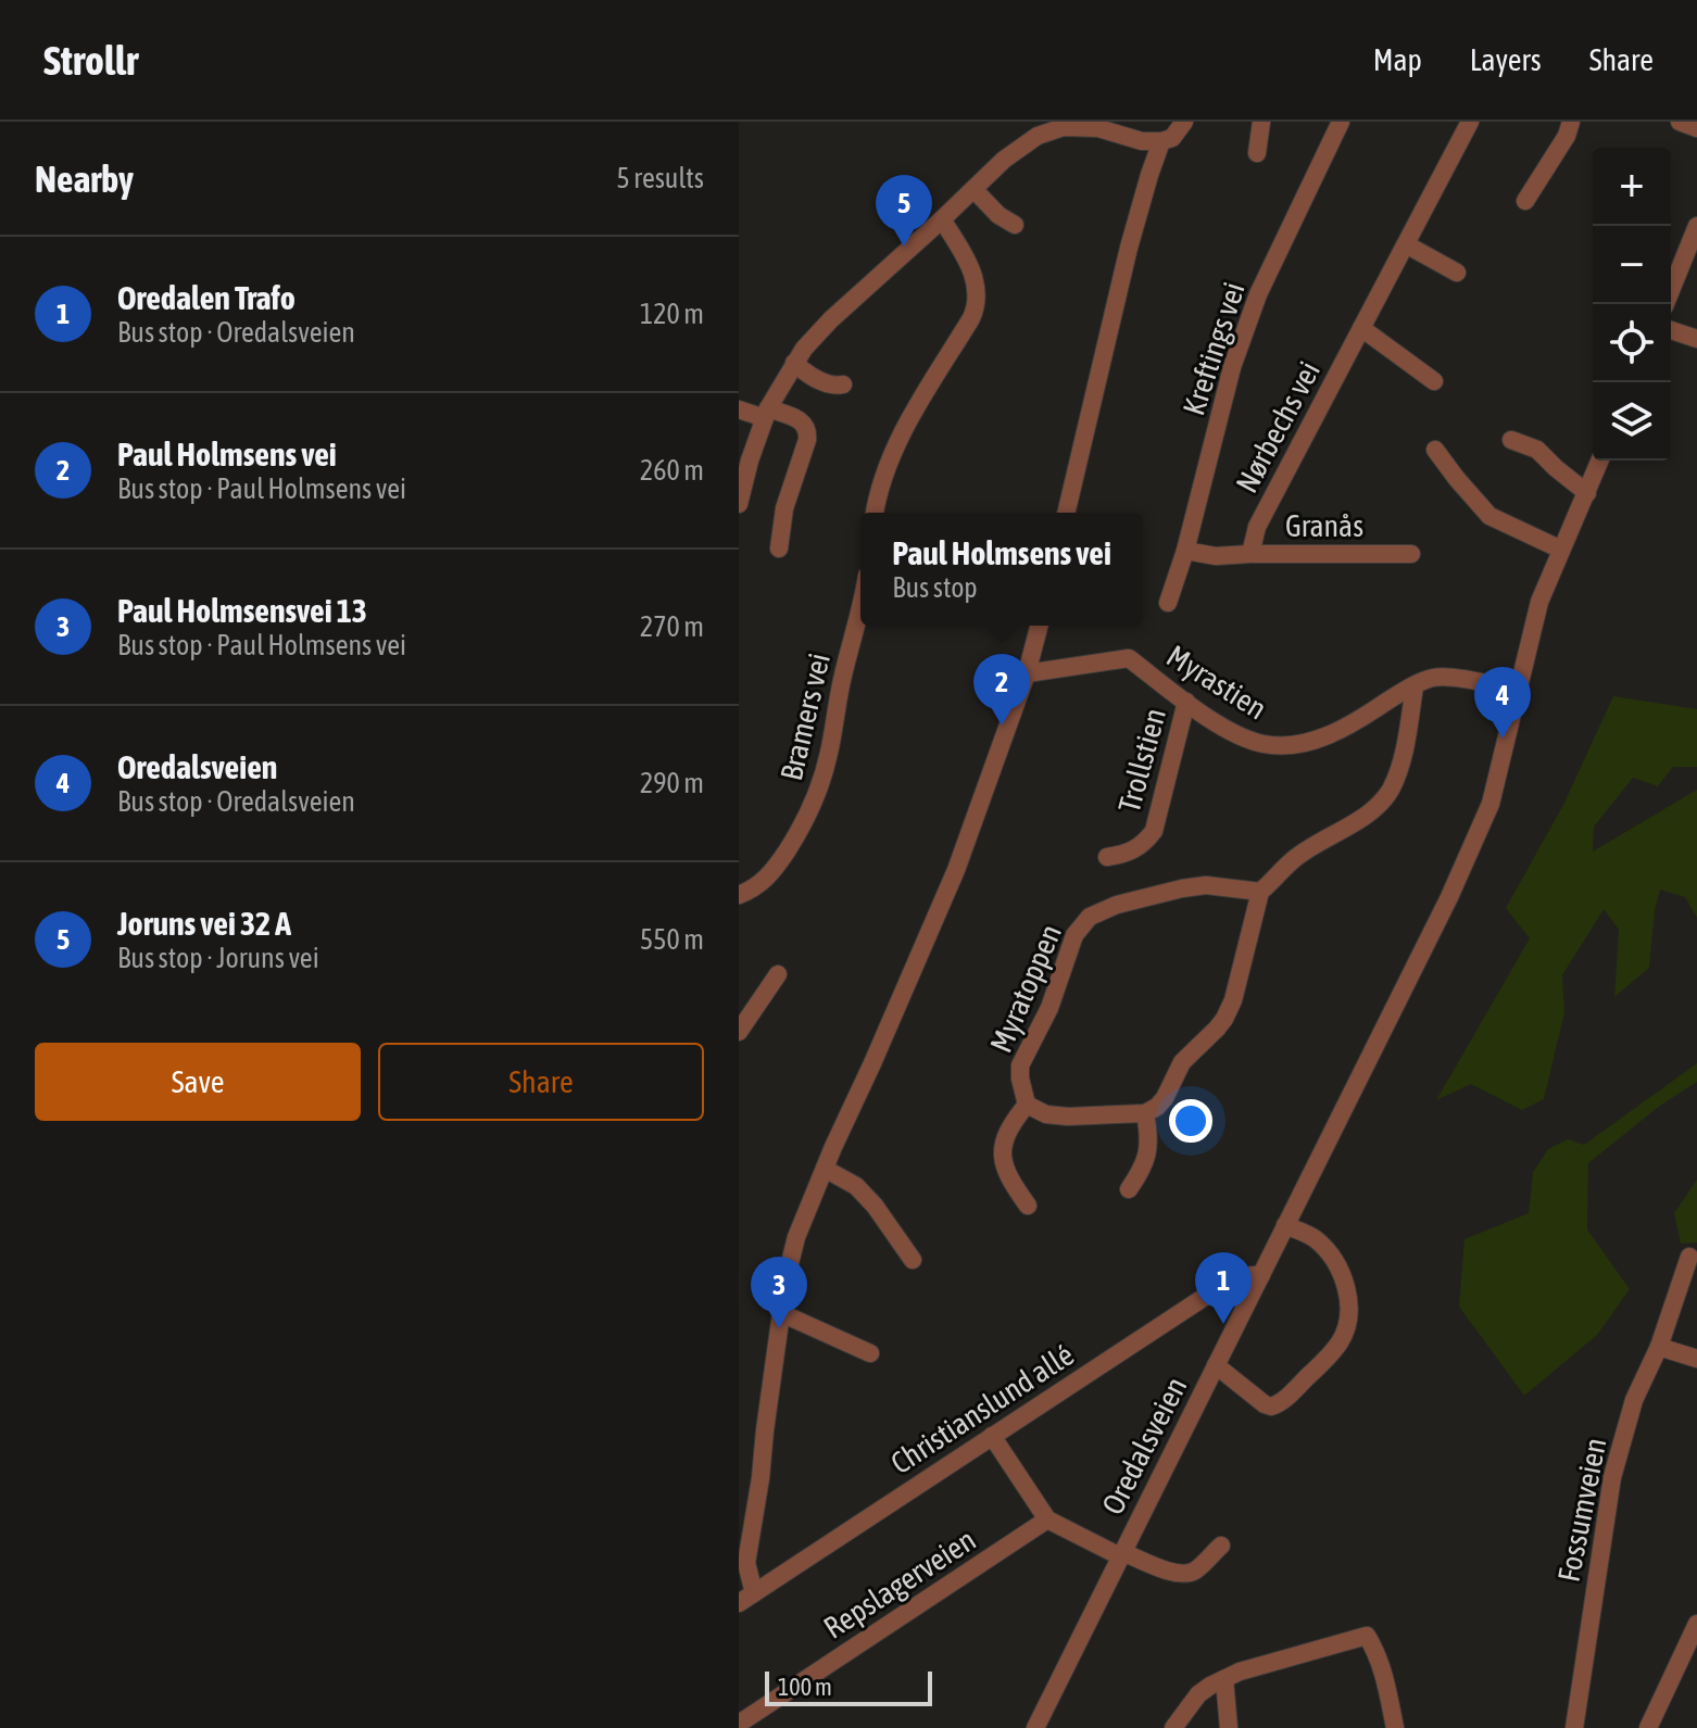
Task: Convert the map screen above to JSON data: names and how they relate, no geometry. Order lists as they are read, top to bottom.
{
  "streets": {
    "street": [
      "Kreftings vei",
      "Nørbechs vei",
      "Granås",
      "Myrastien",
      "Bramers vei",
      "Trollstien",
      "Myratoppen",
      "Christianslund allé",
      "Oredalsveien",
      "Fossumveien",
      "Repslagerveien"
    ]
  },
  "crossings": [
    ["Kreftings vei", "Granås"],
    ["Nørbechs vei", "Granås"],
    ["Myrastien", "Trollstien"],
    ["Myrastien", "Oredalsveien"],
    ["Christianslund allé", "Oredalsveien"]
  ],
  "scale_bar": "100 m",
  "page": {
    "header": "Strollr",
    "nav": ["Map", "Layers", "Share"],
    "heading": ["Nearby", "5 results"],
    "map_buttons": ["+", "−"],
    "pins": [
      "5",
      "2",
      "4",
      "1",
      "3"
    ],
    "list": [
      {
        "mark": "1",
        "name": "Oredalen Trafo",
        "note": "Bus stop · Oredalsveien",
        "value": "120 m"
      },
      {
        "mark": "2",
        "name": "Paul Holmsens vei",
        "note": "Bus stop · Paul Holmsens vei",
        "value": "260 m"
      },
      {
        "mark": "3",
        "name": "Paul Holmsensvei 13",
        "note": "Bus stop · Paul Holmsens vei",
        "value": "270 m"
      },
      {
        "mark": "4",
        "name": "Oredalsveien",
        "note": "Bus stop · Oredalsveien",
        "value": "290 m"
      },
      {
        "mark": "5",
        "name": "Joruns vei 32 A",
        "note": "Bus stop · Joruns vei",
        "value": "550 m"
      }
    ],
    "popup": ["Paul Holmsens vei", "Bus stop"],
    "buttons": ["Save", "Share"],
    "scale": "100 m"
  }
}
